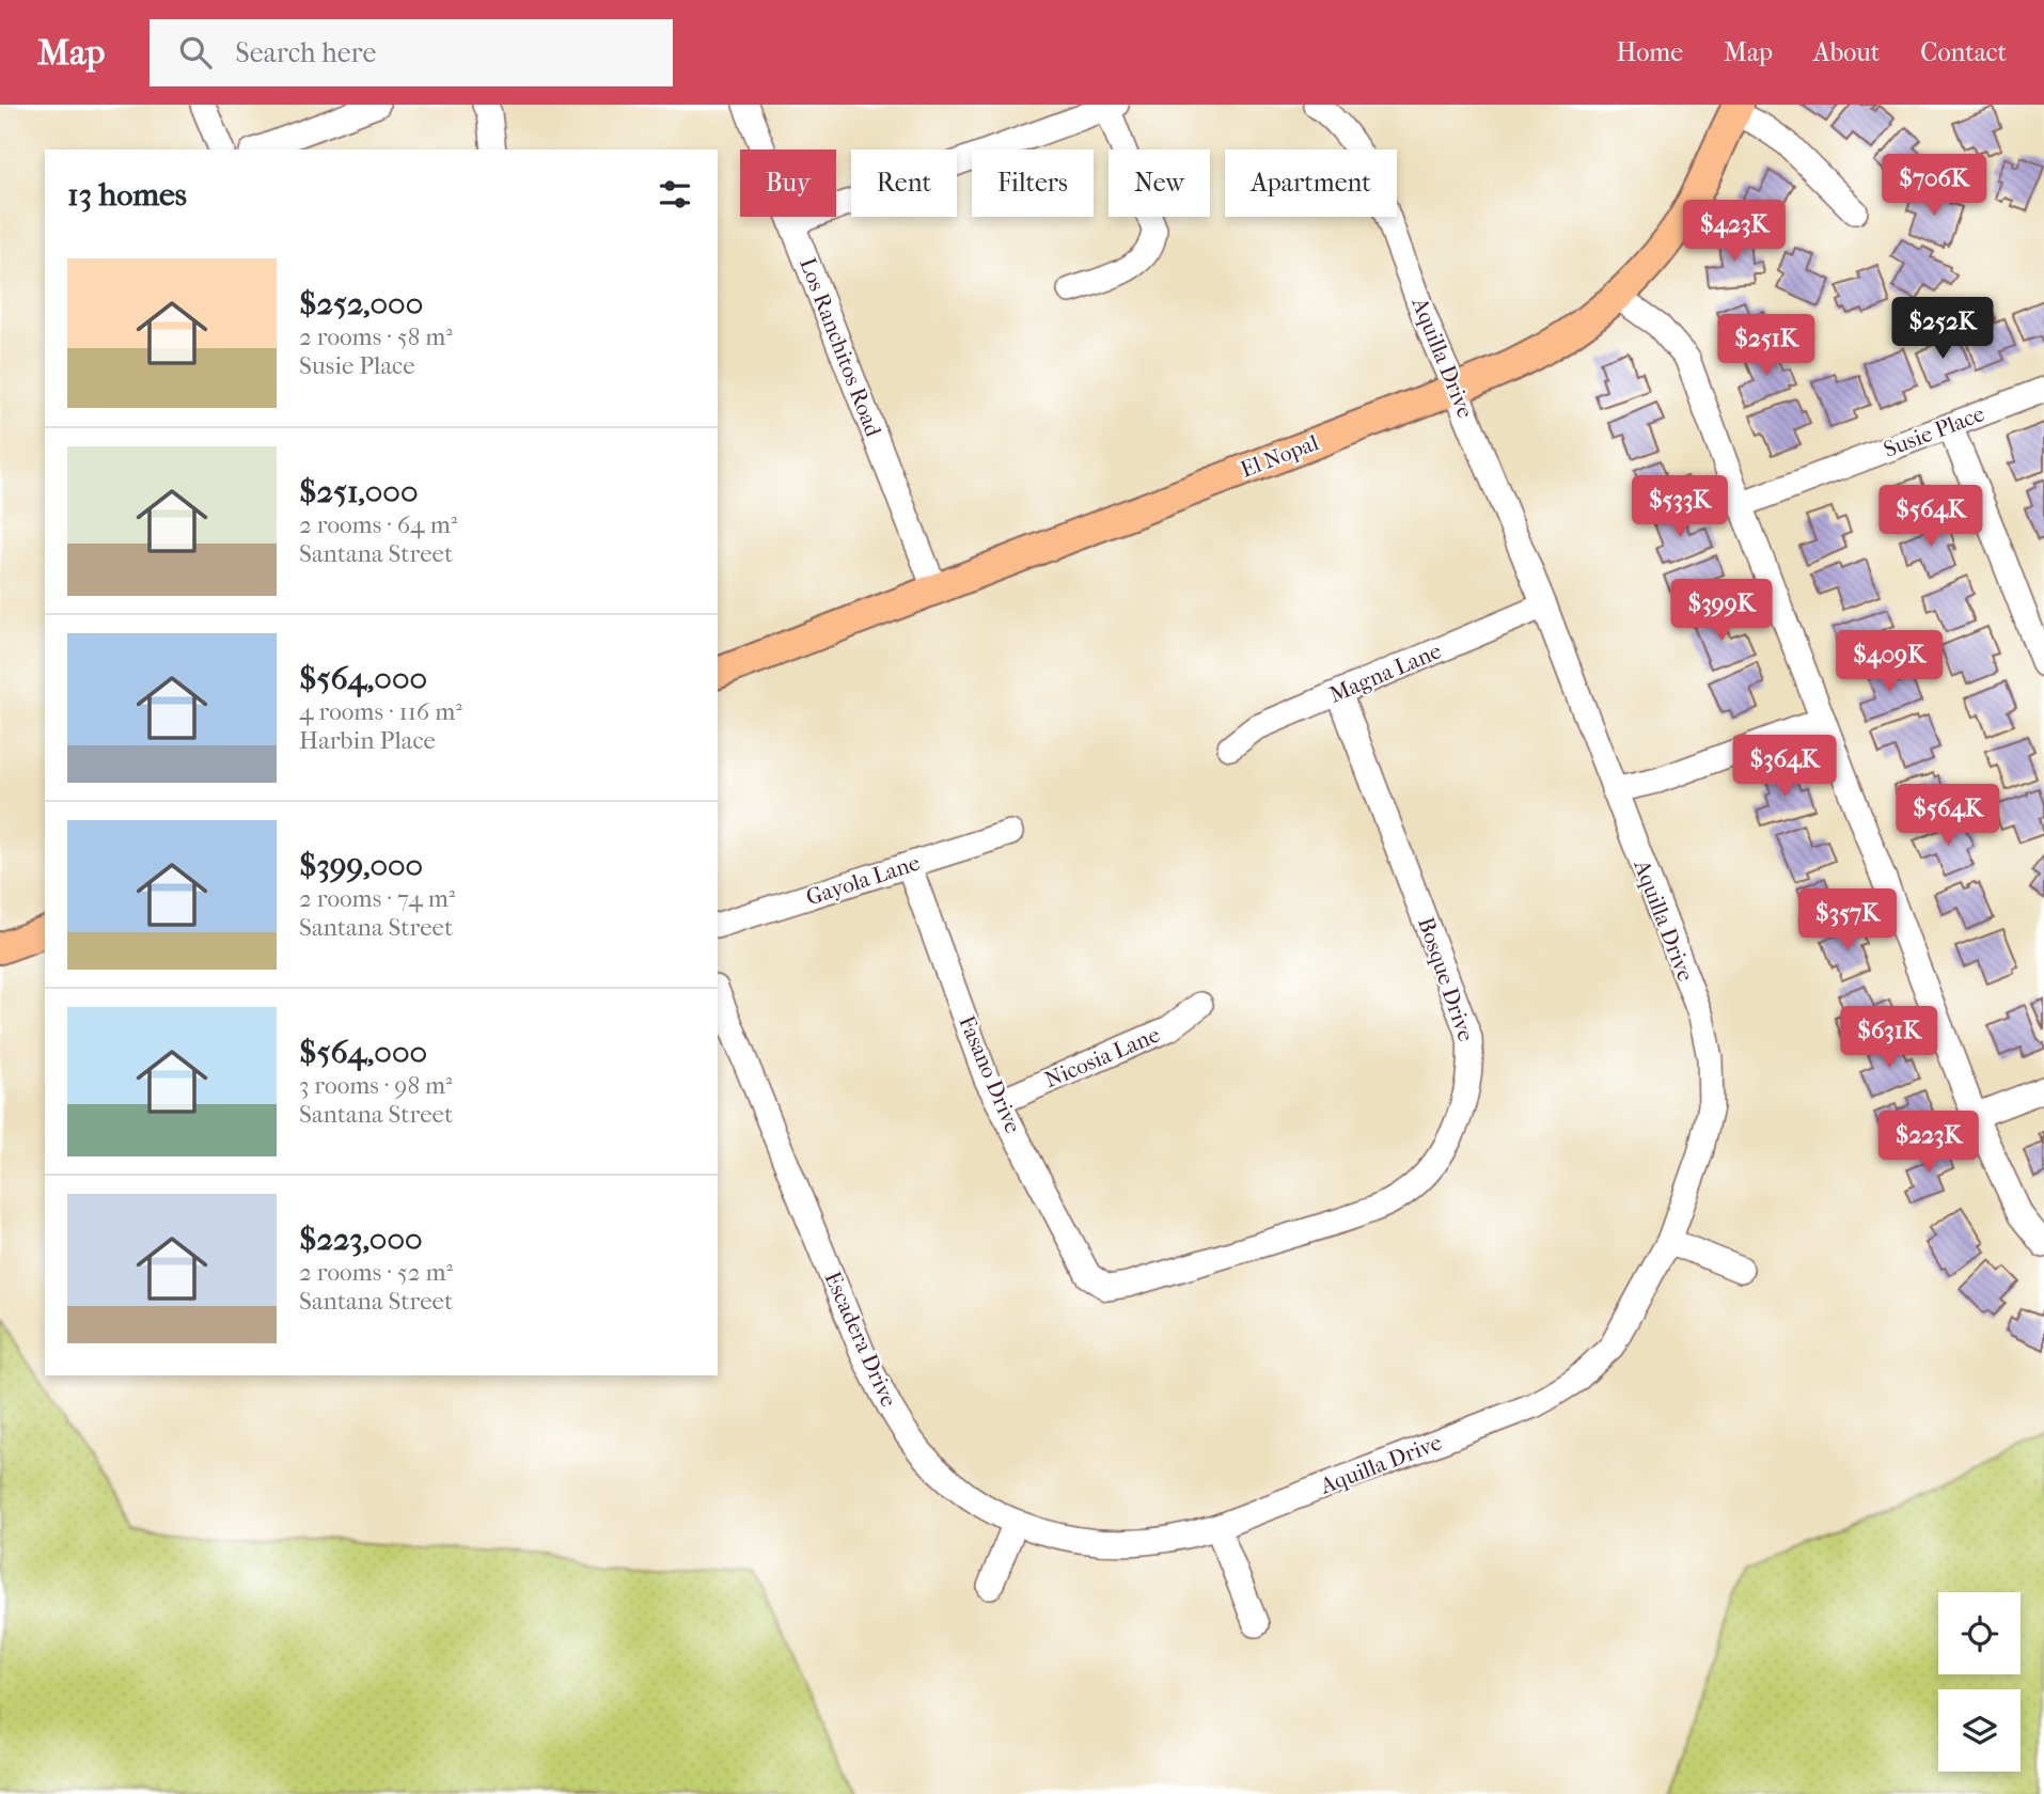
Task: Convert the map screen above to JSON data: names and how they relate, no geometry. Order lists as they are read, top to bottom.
{
  "streets": {
    "main road": ["El Nopal"],
    "street": [
      "Los Ranchitos Road",
      "Aquilla Drive",
      "Susie Place",
      "Magna Lane",
      "Gayola Lane",
      "Bosque Drive",
      "Nicosia Lane",
      "Fasano Drive",
      "Escadera Drive"
    ]
  },
  "crossings": [
    ["Los Ranchitos Road", "El Nopal"],
    ["Aquilla Drive", "El Nopal"],
    ["Aquilla Drive", "Magna Lane"],
    ["Aquilla Drive", "Escadera Drive"],
    ["Magna Lane", "Bosque Drive"],
    ["Gayola Lane", "Fasano Drive"],
    ["Bosque Drive", "Fasano Drive"],
    ["Nicosia Lane", "Fasano Drive"]
  ],
  "page": {
    "header": "Map",
    "search": "Search here",
    "nav": [
      "Home",
      "Map",
      "About",
      "Contact"
    ],
    "chip": [
      "Buy",
      "Rent",
      "Filters",
      "New",
      "Apartment"
    ],
    "heading": "13 homes",
    "price": [
      "$706K",
      "$423K",
      "$252K",
      "$251K",
      "$533K",
      "$564K",
      "$399K",
      "$409K",
      "$364K",
      "$564K",
      "$357K",
      "$631K",
      "$223K"
    ],
    "list": [
      {
        "name": "$252,000",
        "note": "2 rooms · 58 m² · Susie Place"
      },
      {
        "name": "$251,000",
        "note": "2 rooms · 64 m² · Santana Street"
      },
      {
        "name": "$564,000",
        "note": "4 rooms · 116 m² · Harbin Place"
      },
      {
        "name": "$399,000",
        "note": "2 rooms · 74 m² · Santana Street"
      },
      {
        "name": "$564,000",
        "note": "3 rooms · 98 m² · Santana Street"
      },
      {
        "name": "$223,000",
        "note": "2 rooms · 52 m² · Santana Street"
      }
    ]
  }
}
